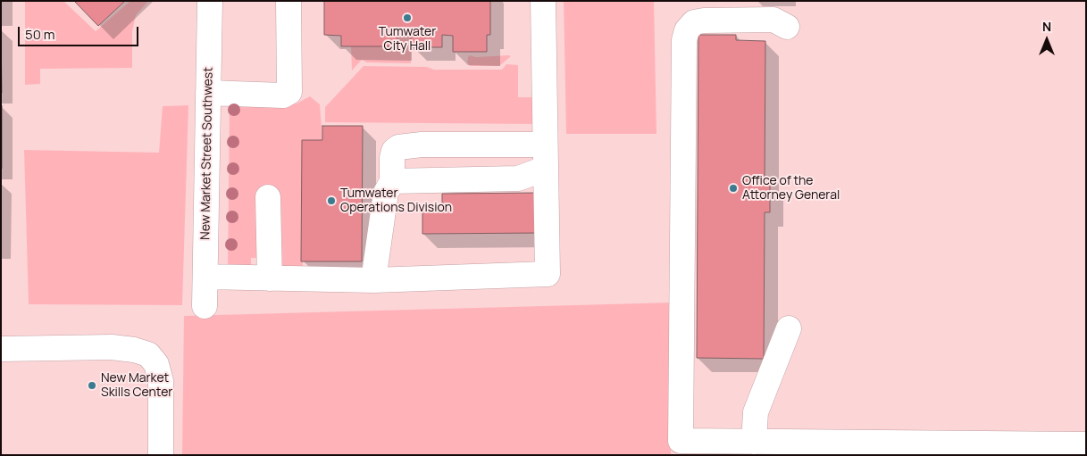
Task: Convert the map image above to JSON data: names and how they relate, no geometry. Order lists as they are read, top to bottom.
{
  "streets": {
    "lane": ["New Market Street Southwest"]
  },
  "places": [
    "Tumwater City Hall",
    "Office of the Attorney General",
    "Tumwater Operations Division",
    "New Market Skills Center"
  ],
  "scale_bar": "50 m",
  "north": "top"
}
